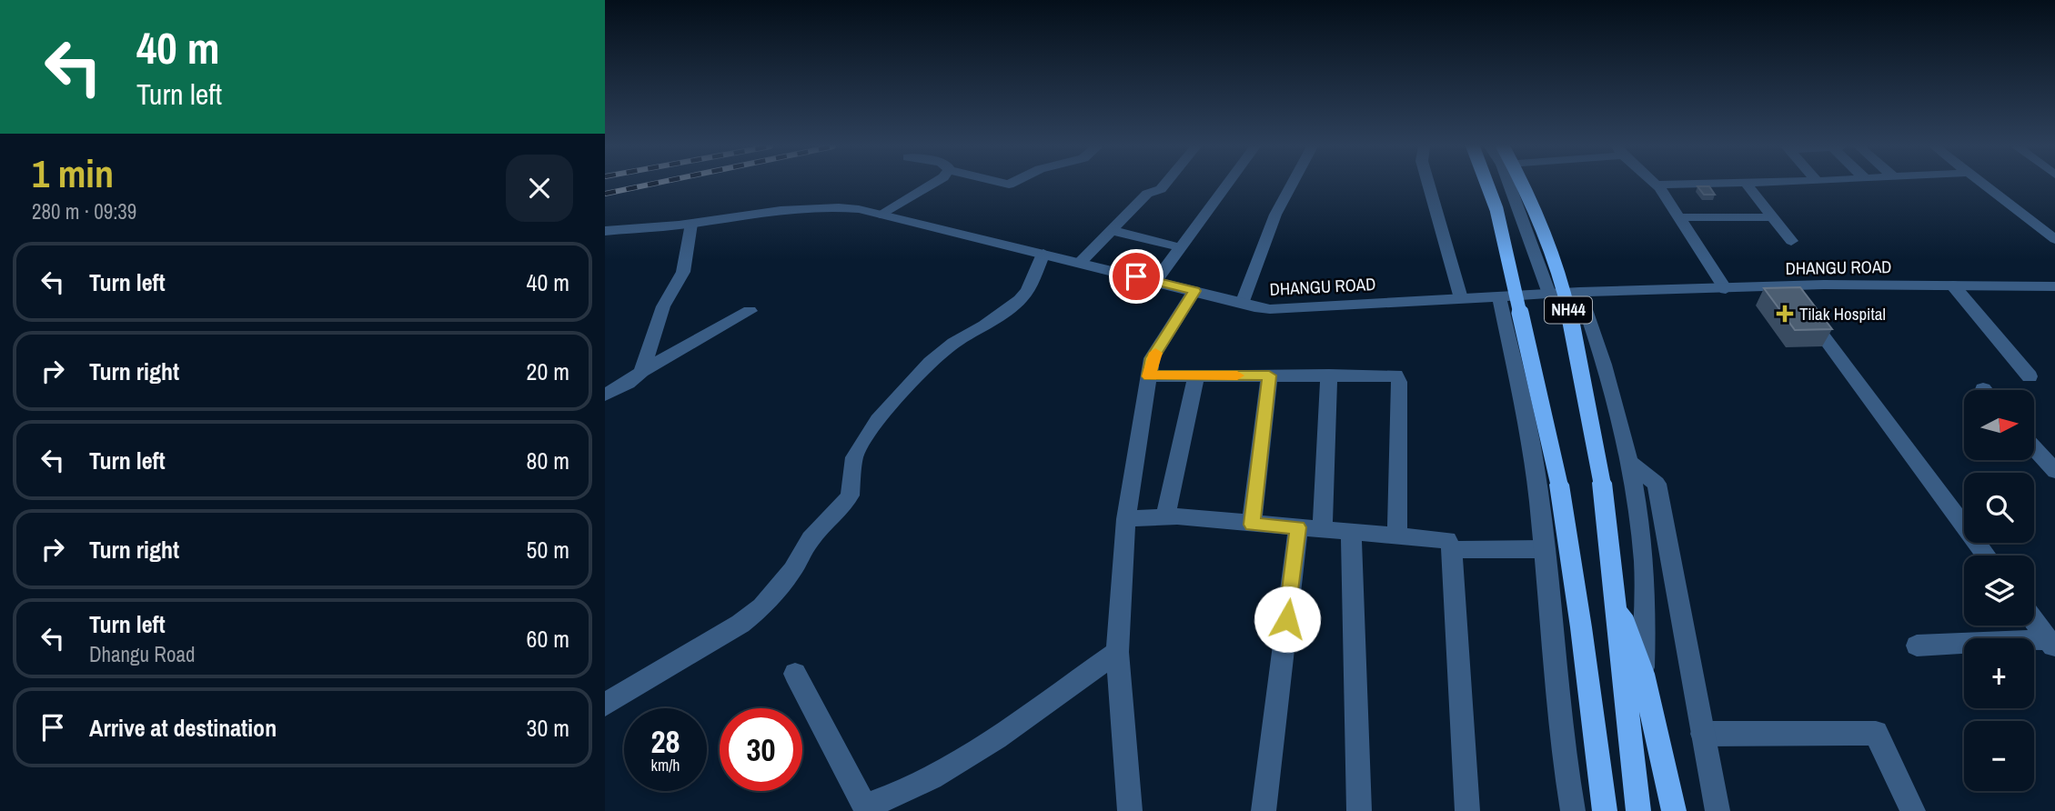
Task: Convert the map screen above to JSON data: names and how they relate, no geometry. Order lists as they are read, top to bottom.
{
  "streets": {
    "highway": ["NH44"],
    "street": ["DHANGU ROAD"]
  },
  "places": {
    "health": ["Tilak Hospital"]
  },
  "north": "right",
  "page": {
    "turn": ["40 m", "Turn left"],
    "heading": ["1 min", "280 m · 09:39"],
    "list": [
      {
        "name": "Turn left",
        "value": "40 m"
      },
      {
        "name": "Turn right",
        "value": "20 m"
      },
      {
        "name": "Turn left",
        "value": "80 m"
      },
      {
        "name": "Turn right",
        "value": "50 m"
      },
      {
        "name": "Turn left",
        "note": "Dhangu Road",
        "value": "60 m"
      },
      {
        "name": "Arrive at destination",
        "value": "30 m"
      }
    ],
    "map_buttons": ["+", "−"],
    "speed": "28 km/h",
    "limit": "30"
  }
}
